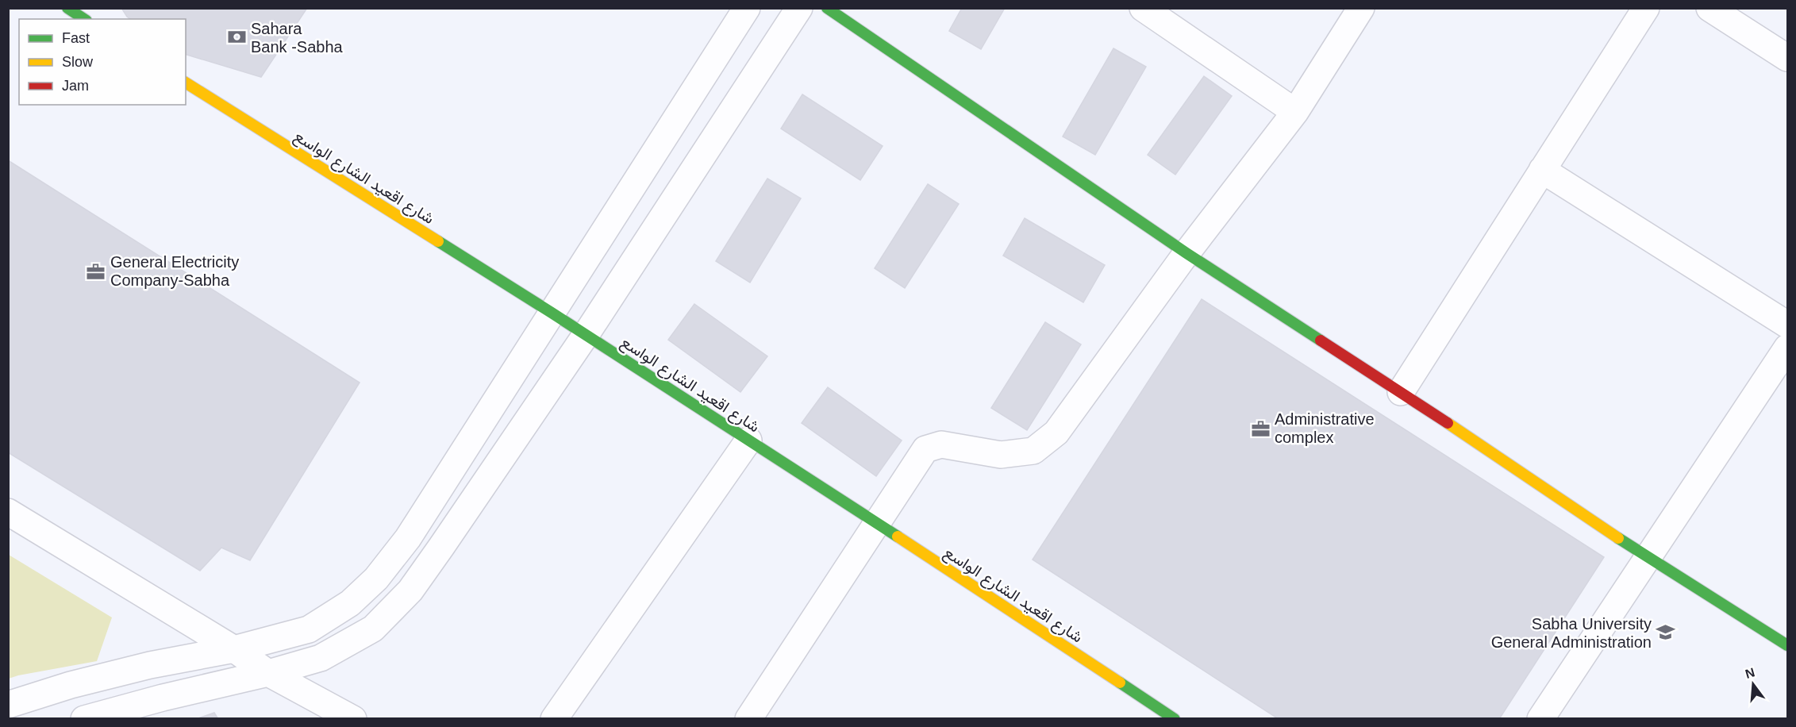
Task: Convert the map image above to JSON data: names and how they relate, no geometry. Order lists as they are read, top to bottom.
{
  "streets": {
    "street": ["شارع اقعيد الشارع الواسع"]
  },
  "places": {
    "bank": ["Sahara Bank -Sabha"],
    "office": ["General Electricity Company-Sabha", "Administrative complex"],
    "school or university": ["Sabha University General Administration"]
  },
  "legend": ["Fast", "Slow", "Jam"],
  "north": "top"
}
